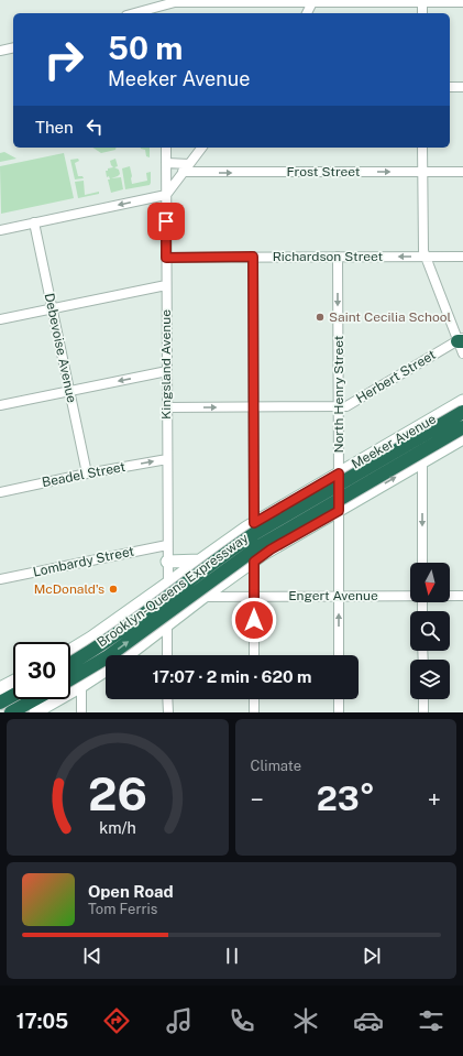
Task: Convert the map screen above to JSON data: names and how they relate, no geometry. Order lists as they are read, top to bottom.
{
  "streets": {
    "highway": ["Brooklyn-Queens Expressway"],
    "main road": ["Meeker Avenue"],
    "street": [
      "Frost Street",
      "Richardson Street",
      "Debevoise Avenue",
      "Kingsland Avenue",
      "Herbert Street",
      "North Henry Street",
      "Beadel Street",
      "Lombardy Street",
      "Engert Avenue"
    ]
  },
  "crossings": [
    ["Richardson Street", "Kingsland Avenue"],
    ["Richardson Street", "North Henry Street"],
    ["Debevoise Avenue", "Beadel Street"],
    ["Kingsland Avenue", "Herbert Street"],
    ["Kingsland Avenue", "Meeker Avenue"],
    ["Kingsland Avenue", "Beadel Street"],
    ["Kingsland Avenue", "Lombardy Street"],
    ["Herbert Street", "North Henry Street"],
    ["North Henry Street", "Meeker Avenue"],
    ["North Henry Street", "Engert Avenue"]
  ],
  "one_way": ["Frost Street", "Beadel Street"],
  "places": ["Saint Cecilia School", "McDonald's"],
  "north": "bottom",
  "page": {
    "turn": ["50 m", "Meeker Avenue"],
    "then": "Then",
    "limit": "30",
    "trip": "17:07 · 2 min · 620 m",
    "tile": "Climate",
    "heat": ["−", "23°", "+"],
    "song": ["Open Road", "Tom Ferris"],
    "tabs": "17:05",
    "gauge": ["26", "km/h"]
  }
}
